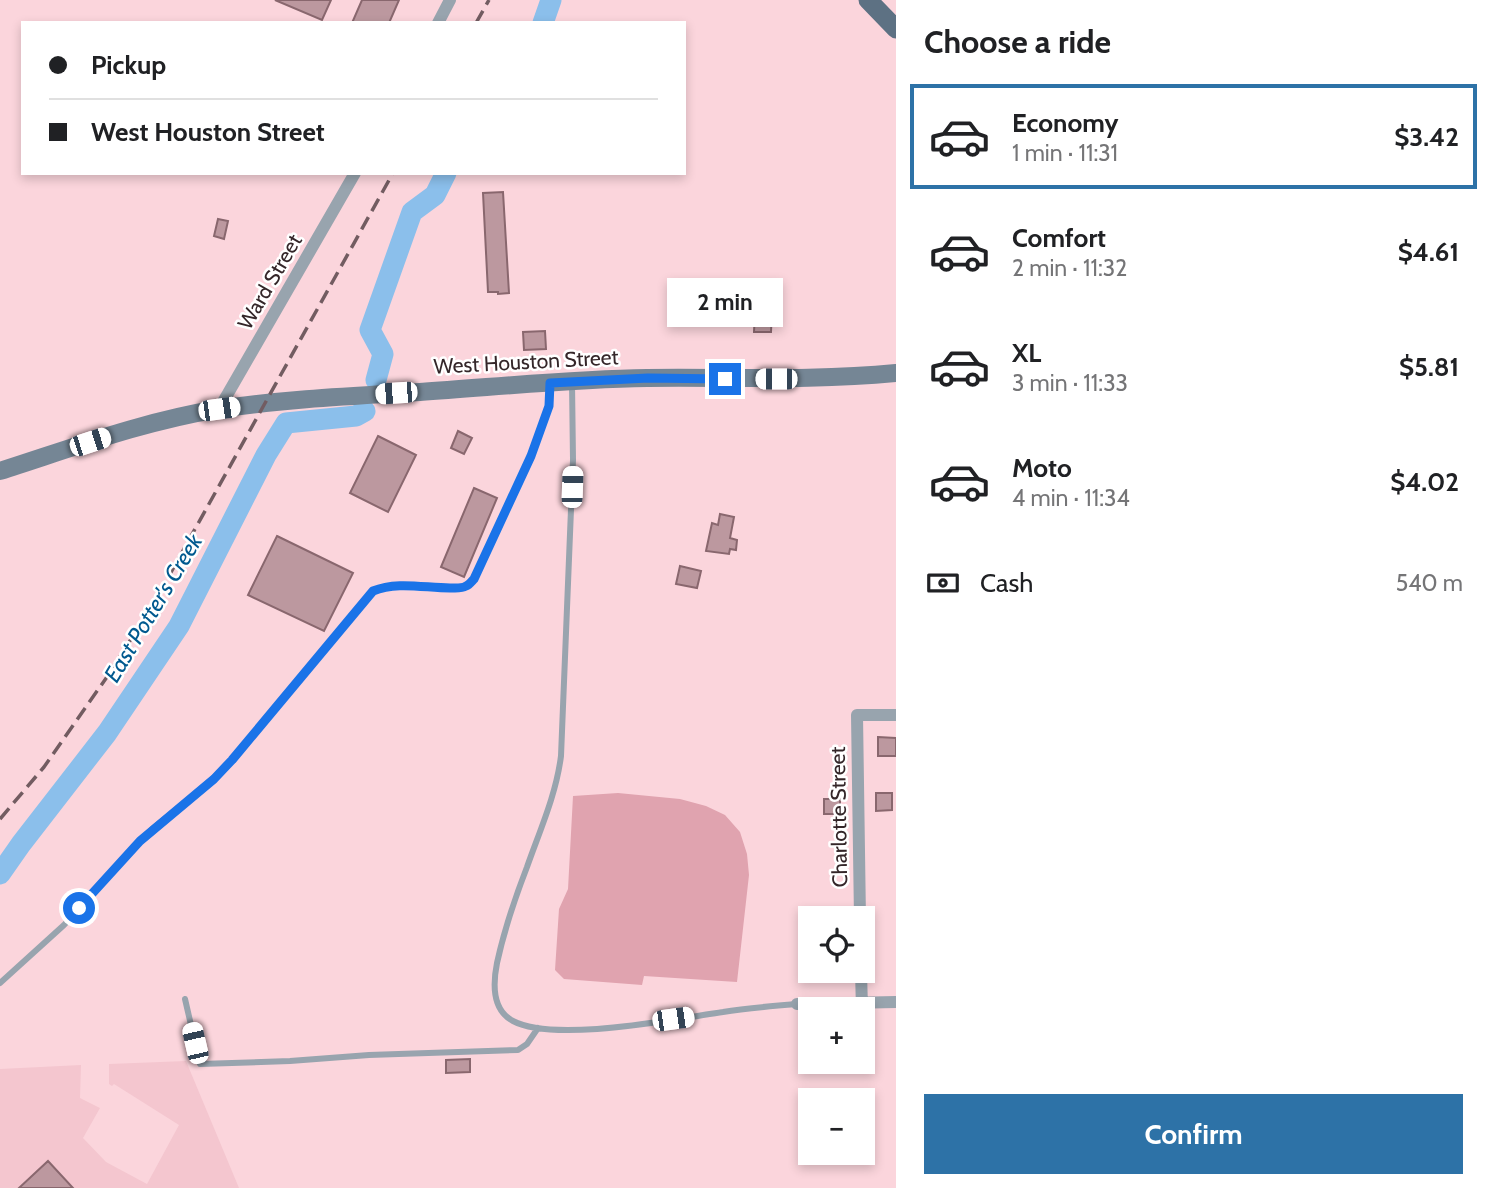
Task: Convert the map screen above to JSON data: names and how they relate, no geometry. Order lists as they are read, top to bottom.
{
  "streets": {
    "street": ["Ward Street", "West Houston Street", "Charlotte Street"]
  },
  "crossings": [
    ["Ward Street", "West Houston Street"]
  ],
  "water": ["East Potter's Creek"],
  "page": {
    "heading": "Choose a ride",
    "banner": ["Pickup", "West Houston Street"],
    "list": [
      {
        "name": "Economy",
        "note": "1 min · 11:31",
        "value": "$3.42"
      },
      {
        "name": "Comfort",
        "note": "2 min · 11:32",
        "value": "$4.61"
      },
      {
        "name": "XL",
        "note": "3 min · 11:33",
        "value": "$5.81"
      },
      {
        "name": "Moto",
        "note": "4 min · 11:34",
        "value": "$4.02"
      }
    ],
    "bubble": "2 min",
    "pay": ["Cash", "540 m"],
    "map_buttons": ["+", "−"],
    "buttons": "Confirm"
  }
}
